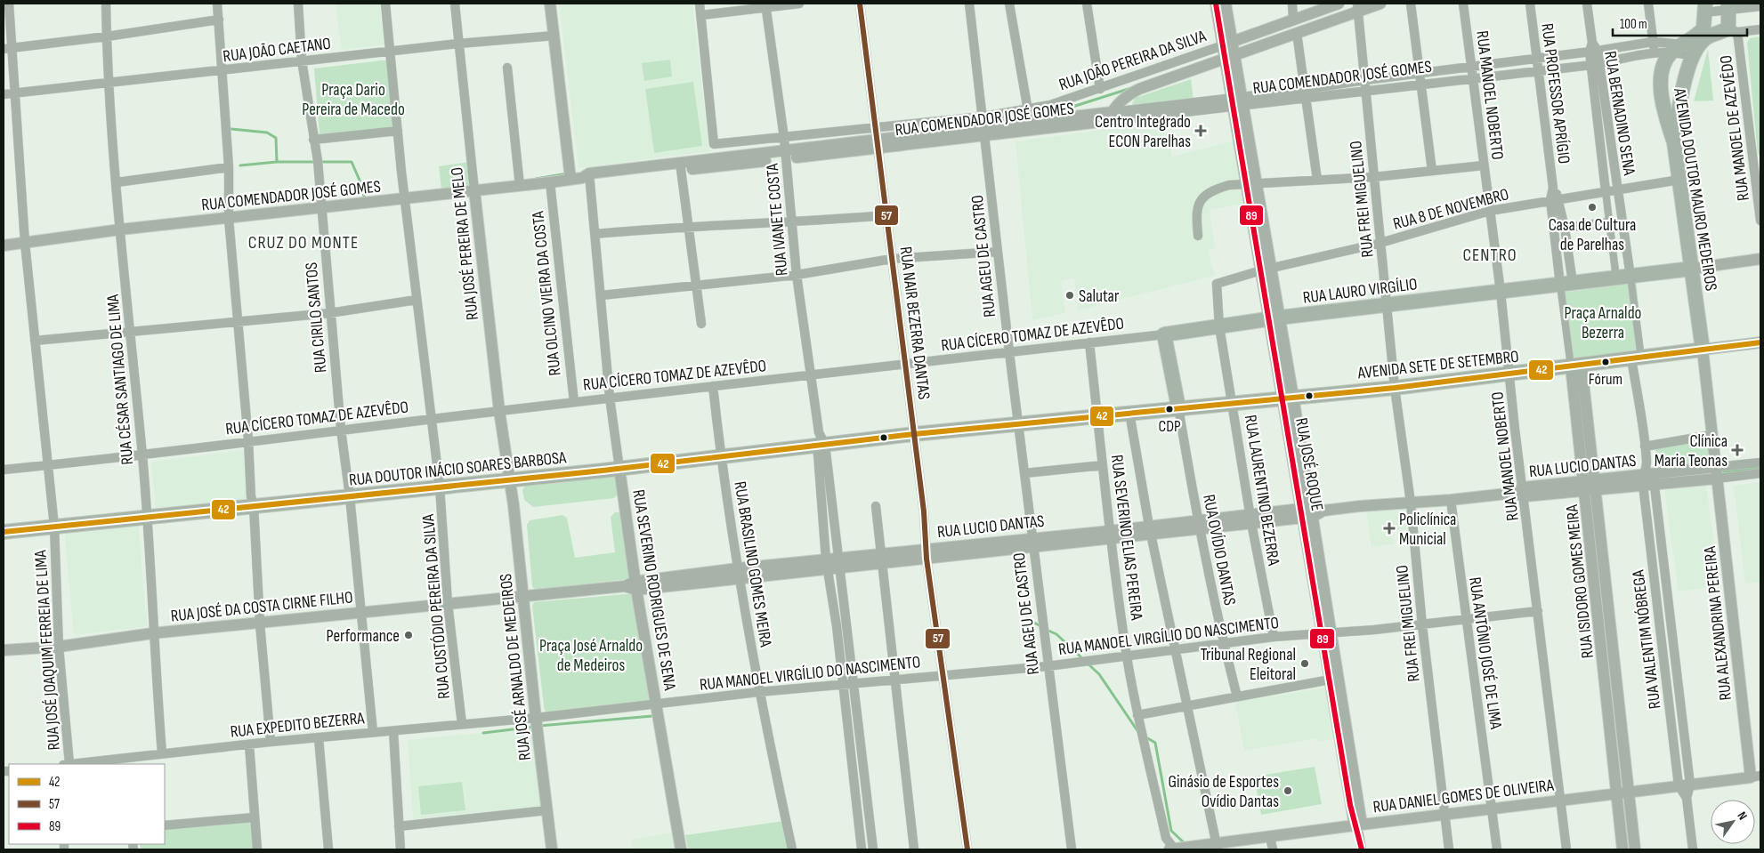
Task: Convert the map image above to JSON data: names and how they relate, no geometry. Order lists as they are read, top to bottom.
{
  "streets": {
    "main road": [
      "AVENIDA DOUTOR MAURO MEDEIROS",
      "RUA LAURO VIRGÍLIO",
      "AVENIDA SETE DE SETEMBRO",
      "RUA DOUTOR INÁCIO SOARES BARBOSA"
    ],
    "street": [
      "RUA JOÃO CAETANO",
      "RUA JOÃO PEREIRA DA SILVA",
      "RUA COMENDADOR JOSÉ GOMES",
      "RUA PROFESSOR APRÍGIO",
      "RUA MANOEL NOBERTO",
      "RUA BERNADINO SENA",
      "RUA MANOEL DE AZEVÊDO",
      "RUA FREI MIGUELINO",
      "RUA 8 DE NOVEMBRO",
      "RUA IVANETE COSTA",
      "RUA JOSÉ PEREIRA DE MELO",
      "RUA AGEU DE CASTRO",
      "RUA OLCINO VIEIRA DA COSTA",
      "RUA CIRILO SANTOS",
      "RUA NAIR BEZERRA DANTAS",
      "RUA CÍCERO TOMAZ DE AZEVÊDO",
      "RUA CÉSAR SANTIAGO DE LIMA",
      "RUA JOSÉ ROQUE",
      "RUA LUCIO DANTAS",
      "RUA LAURENTINO BEZERRA",
      "RUA SEVERINO ELIAS PEREIRA",
      "RUA OVÍDIO DANTAS",
      "RUA BRASILINO GOMES MEIRA",
      "RUA ISIDORO GOMES MEIRA",
      "RUA SEVERINO RODRIGUES DE SENA",
      "RUA JOSÉ DA COSTA CIRNE FILHO",
      "RUA CUSTÓDIO PEREIRA DA SILVA",
      "RUA ALEXANDRINA PEREIRA",
      "RUA MANOEL VIRGÍLIO DO NASCIMENTO",
      "RUA VALENTIM NÓBREGA",
      "RUA JOSÉ JOAQUIM FERREIA DE LIMA",
      "RUA ANTÔNIO JOSÉ DE LIMA",
      "RUA JOSÉ ARNALDO DE MEDEIROS",
      "RUA EXPEDITO BEZERRA",
      "RUA DANIEL GOMES DE OLIVEIRA"
    ]
  },
  "crossings": [
    ["RUA JOÃO CAETANO", "RUA JOSÉ PEREIRA DE MELO"],
    ["RUA JOÃO CAETANO", "RUA CIRILO SANTOS"],
    ["RUA JOÃO CAETANO", "RUA CÉSAR SANTIAGO DE LIMA"],
    ["RUA JOÃO CAETANO", "RUA CUSTÓDIO PEREIRA DA SILVA"],
    ["RUA JOÃO CAETANO", "RUA JOSÉ JOAQUIM FERREIA DE LIMA"],
    ["RUA JOÃO PEREIRA DA SILVA", "RUA COMENDADOR JOSÉ GOMES"],
    ["RUA JOÃO PEREIRA DA SILVA", "RUA FREI MIGUELINO"],
    ["RUA JOÃO PEREIRA DA SILVA", "RUA AGEU DE CASTRO"],
    ["RUA JOÃO PEREIRA DA SILVA", "RUA JOSÉ ROQUE"],
    ["RUA COMENDADOR JOSÉ GOMES", "RUA PROFESSOR APRÍGIO"],
    ["RUA COMENDADOR JOSÉ GOMES", "RUA MANOEL NOBERTO"],
    ["RUA COMENDADOR JOSÉ GOMES", "RUA BERNADINO SENA"],
    ["RUA COMENDADOR JOSÉ GOMES", "AVENIDA DOUTOR MAURO MEDEIROS"],
    ["RUA COMENDADOR JOSÉ GOMES", "RUA FREI MIGUELINO"],
    ["RUA COMENDADOR JOSÉ GOMES", "RUA IVANETE COSTA"],
    ["RUA COMENDADOR JOSÉ GOMES", "RUA JOSÉ PEREIRA DE MELO"],
    ["RUA COMENDADOR JOSÉ GOMES", "RUA AGEU DE CASTRO"],
    ["RUA COMENDADOR JOSÉ GOMES", "RUA OLCINO VIEIRA DA COSTA"],
    ["RUA COMENDADOR JOSÉ GOMES", "RUA CIRILO SANTOS"],
    ["RUA COMENDADOR JOSÉ GOMES", "RUA NAIR BEZERRA DANTAS"],
    ["RUA COMENDADOR JOSÉ GOMES", "RUA CÉSAR SANTIAGO DE LIMA"],
    ["RUA COMENDADOR JOSÉ GOMES", "RUA JOSÉ ROQUE"],
    ["RUA COMENDADOR JOSÉ GOMES", "RUA SEVERINO RODRIGUES DE SENA"],
    ["RUA COMENDADOR JOSÉ GOMES", "RUA CUSTÓDIO PEREIRA DA SILVA"],
    ["RUA COMENDADOR JOSÉ GOMES", "RUA JOSÉ JOAQUIM FERREIA DE LIMA"],
    ["RUA PROFESSOR APRÍGIO", "RUA 8 DE NOVEMBRO"],
    ["RUA PROFESSOR APRÍGIO", "RUA LAURO VIRGÍLIO"],
    ["RUA MANOEL NOBERTO", "RUA 8 DE NOVEMBRO"],
    ["RUA MANOEL NOBERTO", "RUA LAURO VIRGÍLIO"],
    ["RUA MANOEL NOBERTO", "AVENIDA SETE DE SETEMBRO"],
    ["RUA MANOEL NOBERTO", "RUA LUCIO DANTAS"],
    ["RUA MANOEL NOBERTO", "RUA DANIEL GOMES DE OLIVEIRA"],
    ["RUA BERNADINO SENA", "RUA 8 DE NOVEMBRO"],
    ["RUA BERNADINO SENA", "RUA LAURO VIRGÍLIO"],
    ["AVENIDA DOUTOR MAURO MEDEIROS", "RUA 8 DE NOVEMBRO"],
    ["AVENIDA DOUTOR MAURO MEDEIROS", "RUA LAURO VIRGÍLIO"],
    ["AVENIDA DOUTOR MAURO MEDEIROS", "AVENIDA SETE DE SETEMBRO"],
    ["AVENIDA DOUTOR MAURO MEDEIROS", "RUA ALEXANDRINA PEREIRA"],
    ["RUA FREI MIGUELINO", "RUA 8 DE NOVEMBRO"],
    ["RUA FREI MIGUELINO", "RUA LAURO VIRGÍLIO"],
    ["RUA FREI MIGUELINO", "AVENIDA SETE DE SETEMBRO"],
    ["RUA FREI MIGUELINO", "RUA LUCIO DANTAS"],
    ["RUA FREI MIGUELINO", "RUA DANIEL GOMES DE OLIVEIRA"],
    ["RUA 8 DE NOVEMBRO", "RUA JOSÉ ROQUE"],
    ["RUA 8 DE NOVEMBRO", "RUA LAURENTINO BEZERRA"],
    ["RUA IVANETE COSTA", "RUA CÍCERO TOMAZ DE AZEVÊDO"],
    ["RUA IVANETE COSTA", "RUA DOUTOR INÁCIO SOARES BARBOSA"],
    ["RUA JOSÉ PEREIRA DE MELO", "RUA CÍCERO TOMAZ DE AZEVÊDO"],
    ["RUA JOSÉ PEREIRA DE MELO", "RUA DOUTOR INÁCIO SOARES BARBOSA"],
    ["RUA JOSÉ PEREIRA DE MELO", "RUA JOSÉ ARNALDO DE MEDEIROS"],
    ["RUA AGEU DE CASTRO", "RUA CÍCERO TOMAZ DE AZEVÊDO"],
    ["RUA AGEU DE CASTRO", "AVENIDA SETE DE SETEMBRO"],
    ["RUA AGEU DE CASTRO", "RUA LUCIO DANTAS"],
    ["RUA AGEU DE CASTRO", "RUA DOUTOR INÁCIO SOARES BARBOSA"],
    ["RUA AGEU DE CASTRO", "RUA MANOEL VIRGÍLIO DO NASCIMENTO"],
    ["RUA LAURO VIRGÍLIO", "RUA CÍCERO TOMAZ DE AZEVÊDO"],
    ["RUA LAURO VIRGÍLIO", "RUA JOSÉ ROQUE"],
    ["RUA LAURO VIRGÍLIO", "RUA LAURENTINO BEZERRA"],
    ["RUA OLCINO VIEIRA DA COSTA", "RUA CÍCERO TOMAZ DE AZEVÊDO"],
    ["RUA CIRILO SANTOS", "RUA CÍCERO TOMAZ DE AZEVÊDO"],
    ["RUA CIRILO SANTOS", "RUA DOUTOR INÁCIO SOARES BARBOSA"],
    ["RUA CIRILO SANTOS", "RUA JOSÉ DA COSTA CIRNE FILHO"],
    ["RUA CIRILO SANTOS", "RUA EXPEDITO BEZERRA"],
    ["RUA NAIR BEZERRA DANTAS", "RUA CÍCERO TOMAZ DE AZEVÊDO"],
    ["RUA NAIR BEZERRA DANTAS", "RUA LUCIO DANTAS"],
    ["RUA NAIR BEZERRA DANTAS", "RUA DOUTOR INÁCIO SOARES BARBOSA"],
    ["RUA NAIR BEZERRA DANTAS", "RUA MANOEL VIRGÍLIO DO NASCIMENTO"],
    ["RUA CÍCERO TOMAZ DE AZEVÊDO", "RUA CÉSAR SANTIAGO DE LIMA"],
    ["RUA CÍCERO TOMAZ DE AZEVÊDO", "RUA SEVERINO ELIAS PEREIRA"],
    ["RUA CÍCERO TOMAZ DE AZEVÊDO", "RUA BRASILINO GOMES MEIRA"],
    ["RUA CÍCERO TOMAZ DE AZEVÊDO", "RUA SEVERINO RODRIGUES DE SENA"],
    ["RUA CÍCERO TOMAZ DE AZEVÊDO", "RUA CUSTÓDIO PEREIRA DA SILVA"],
    ["RUA CÍCERO TOMAZ DE AZEVÊDO", "RUA JOSÉ JOAQUIM FERREIA DE LIMA"],
    ["AVENIDA SETE DE SETEMBRO", "RUA JOSÉ ROQUE"],
    ["AVENIDA SETE DE SETEMBRO", "RUA DOUTOR INÁCIO SOARES BARBOSA"],
    ["AVENIDA SETE DE SETEMBRO", "RUA LAURENTINO BEZERRA"],
    ["AVENIDA SETE DE SETEMBRO", "RUA SEVERINO ELIAS PEREIRA"],
    ["AVENIDA SETE DE SETEMBRO", "RUA OVÍDIO DANTAS"],
    ["AVENIDA SETE DE SETEMBRO", "RUA ISIDORO GOMES MEIRA"],
    ["AVENIDA SETE DE SETEMBRO", "RUA ALEXANDRINA PEREIRA"],
    ["RUA CÉSAR SANTIAGO DE LIMA", "RUA DOUTOR INÁCIO SOARES BARBOSA"],
    ["RUA CÉSAR SANTIAGO DE LIMA", "RUA JOSÉ DA COSTA CIRNE FILHO"],
    ["RUA CÉSAR SANTIAGO DE LIMA", "RUA EXPEDITO BEZERRA"],
    ["RUA JOSÉ ROQUE", "RUA LUCIO DANTAS"],
    ["RUA JOSÉ ROQUE", "RUA MANOEL VIRGÍLIO DO NASCIMENTO"],
    ["RUA JOSÉ ROQUE", "RUA DANIEL GOMES DE OLIVEIRA"],
    ["RUA LUCIO DANTAS", "RUA LAURENTINO BEZERRA"],
    ["RUA LUCIO DANTAS", "RUA SEVERINO ELIAS PEREIRA"],
    ["RUA LUCIO DANTAS", "RUA OVÍDIO DANTAS"],
    ["RUA LUCIO DANTAS", "RUA BRASILINO GOMES MEIRA"],
    ["RUA LUCIO DANTAS", "RUA ISIDORO GOMES MEIRA"],
    ["RUA LUCIO DANTAS", "RUA SEVERINO RODRIGUES DE SENA"],
    ["RUA LUCIO DANTAS", "RUA JOSÉ DA COSTA CIRNE FILHO"],
    ["RUA LUCIO DANTAS", "RUA ALEXANDRINA PEREIRA"],
    ["RUA LUCIO DANTAS", "RUA VALENTIM NÓBREGA"],
    ["RUA LUCIO DANTAS", "RUA ANTÔNIO JOSÉ DE LIMA"],
    ["RUA LUCIO DANTAS", "RUA JOSÉ ARNALDO DE MEDEIROS"],
    ["RUA DOUTOR INÁCIO SOARES BARBOSA", "RUA BRASILINO GOMES MEIRA"],
    ["RUA DOUTOR INÁCIO SOARES BARBOSA", "RUA SEVERINO RODRIGUES DE SENA"],
    ["RUA DOUTOR INÁCIO SOARES BARBOSA", "RUA CUSTÓDIO PEREIRA DA SILVA"],
    ["RUA DOUTOR INÁCIO SOARES BARBOSA", "RUA JOSÉ JOAQUIM FERREIA DE LIMA"],
    ["RUA DOUTOR INÁCIO SOARES BARBOSA", "RUA JOSÉ ARNALDO DE MEDEIROS"],
    ["RUA LAURENTINO BEZERRA", "RUA MANOEL VIRGÍLIO DO NASCIMENTO"],
    ["RUA SEVERINO ELIAS PEREIRA", "RUA MANOEL VIRGÍLIO DO NASCIMENTO"],
    ["RUA SEVERINO ELIAS PEREIRA", "RUA DANIEL GOMES DE OLIVEIRA"],
    ["RUA OVÍDIO DANTAS", "RUA MANOEL VIRGÍLIO DO NASCIMENTO"],
    ["RUA BRASILINO GOMES MEIRA", "RUA MANOEL VIRGÍLIO DO NASCIMENTO"],
    ["RUA ISIDORO GOMES MEIRA", "RUA DANIEL GOMES DE OLIVEIRA"],
    ["RUA SEVERINO RODRIGUES DE SENA", "RUA MANOEL VIRGÍLIO DO NASCIMENTO"],
    ["RUA JOSÉ DA COSTA CIRNE FILHO", "RUA CUSTÓDIO PEREIRA DA SILVA"],
    ["RUA JOSÉ DA COSTA CIRNE FILHO", "RUA JOSÉ JOAQUIM FERREIA DE LIMA"],
    ["RUA JOSÉ DA COSTA CIRNE FILHO", "RUA JOSÉ ARNALDO DE MEDEIROS"],
    ["RUA CUSTÓDIO PEREIRA DA SILVA", "RUA EXPEDITO BEZERRA"],
    ["RUA ALEXANDRINA PEREIRA", "RUA DANIEL GOMES DE OLIVEIRA"],
    ["RUA MANOEL VIRGÍLIO DO NASCIMENTO", "RUA JOSÉ ARNALDO DE MEDEIROS"],
    ["RUA MANOEL VIRGÍLIO DO NASCIMENTO", "RUA EXPEDITO BEZERRA"],
    ["RUA VALENTIM NÓBREGA", "RUA DANIEL GOMES DE OLIVEIRA"],
    ["RUA ANTÔNIO JOSÉ DE LIMA", "RUA DANIEL GOMES DE OLIVEIRA"],
    ["RUA JOSÉ ARNALDO DE MEDEIROS", "RUA EXPEDITO BEZERRA"]
  ],
  "districts": ["CRUZ DO MONTE", "CENTRO"],
  "parks": ["Praça Dario Pereira de Macedo", "Praça Arnaldo Bezerra", "Praça José Arnaldo de Medeiros"],
  "places": {
    "health": ["Centro Integrado ECON Parelhas", "Clínica Maria Teonas", "Policlínica Municial"],
    "other": [
      "Casa de Cultura de Parelhas",
      "Salutar",
      "Fórum",
      "CDP",
      "Performance",
      "Tribunal Regional Eleitoral",
      "Ginásio de Esportes Ovídio Dantas"
    ]
  },
  "lines": ["transit line 57", "transit line 89", "transit line 42"],
  "legend": ["42", "57", "89"],
  "scale_bar": "100 m",
  "north": "top right"
}
